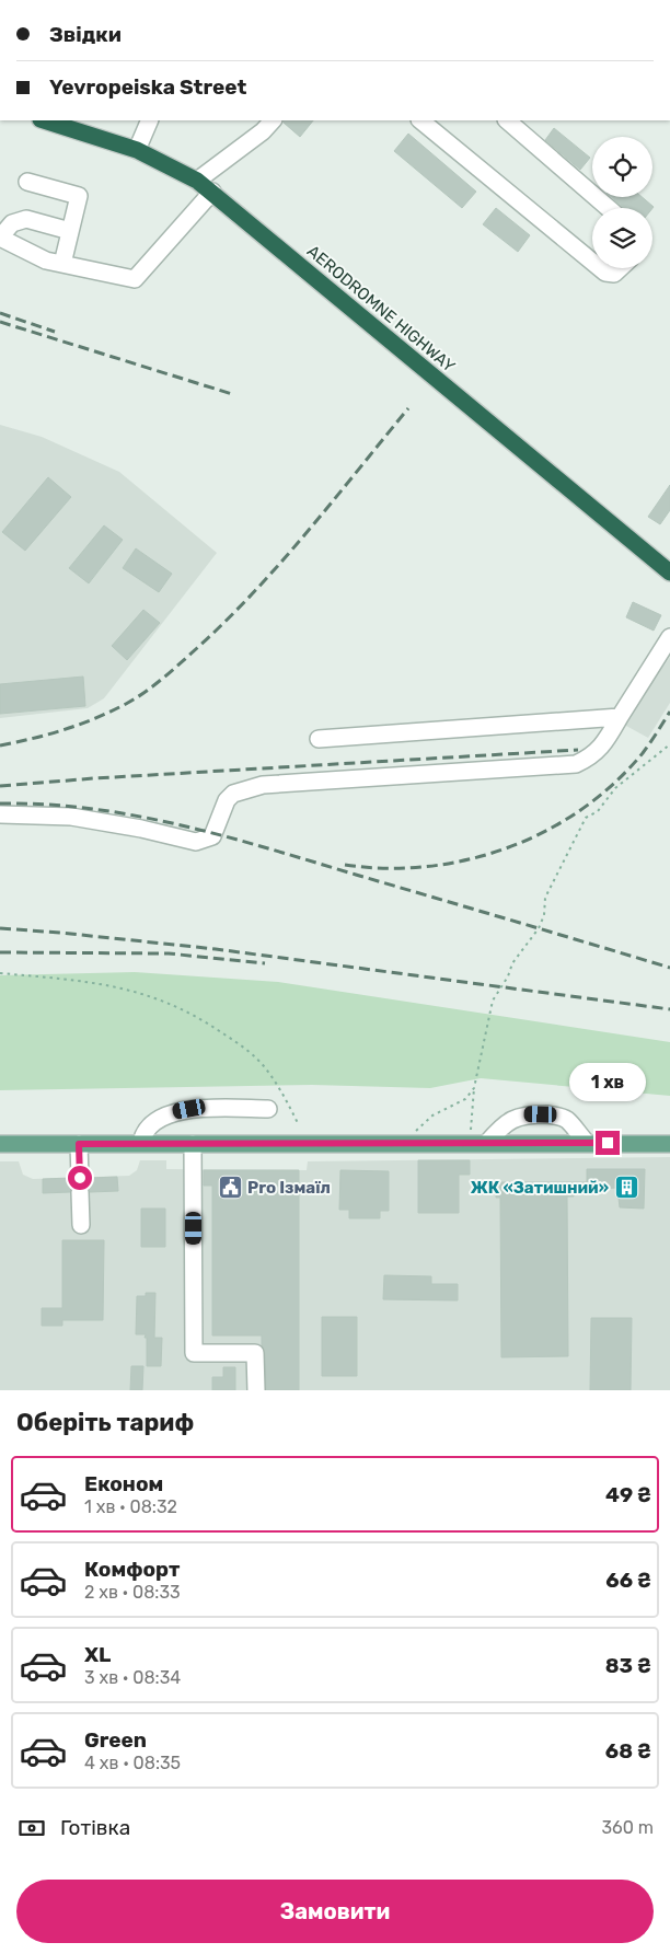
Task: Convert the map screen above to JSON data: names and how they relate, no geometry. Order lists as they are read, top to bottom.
{
  "streets": {
    "highway": ["AERODROMNE HIGHWAY"]
  },
  "places": {
    "public building": ["Pro Ізмаїл"],
    "building": ["ЖК «Затишний»"]
  },
  "page": {
    "banner": ["Звідки", "Yevropeiska Street"],
    "bubble": "1 хв",
    "heading": "Оберіть тариф",
    "list": [
      {
        "name": "Економ",
        "note": "1 хв · 08:32",
        "value": "49 ₴"
      },
      {
        "name": "Комфорт",
        "note": "2 хв · 08:33",
        "value": "66 ₴"
      },
      {
        "name": "XL",
        "note": "3 хв · 08:34",
        "value": "83 ₴"
      },
      {
        "name": "Green",
        "note": "4 хв · 08:35",
        "value": "68 ₴"
      }
    ],
    "pay": ["Готівка", "360 m"],
    "buttons": "Замовити"
  }
}
